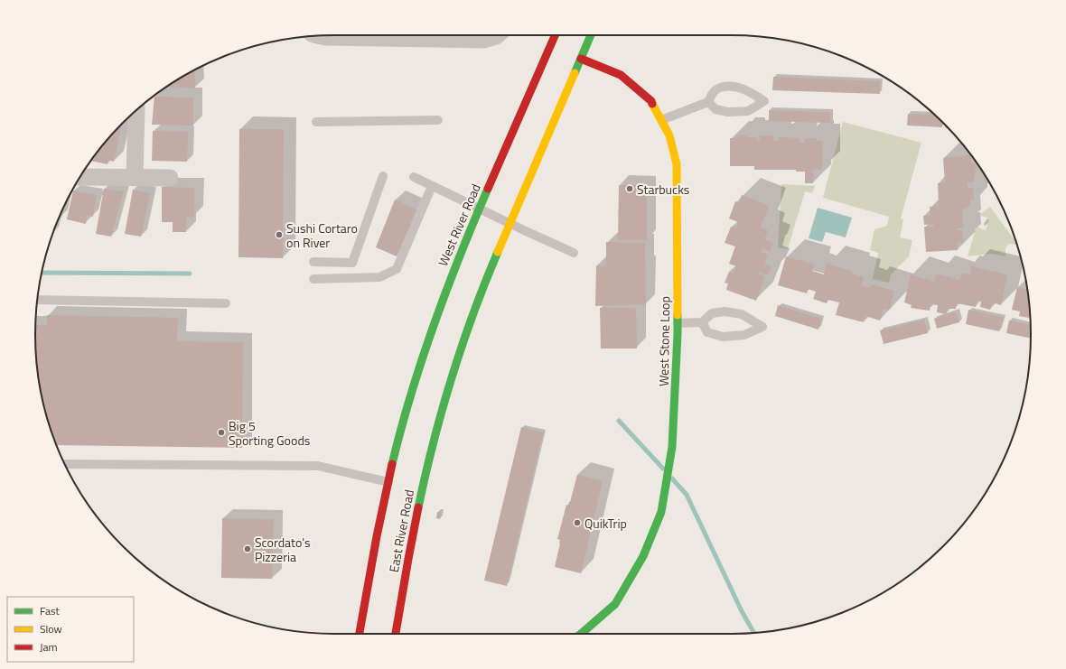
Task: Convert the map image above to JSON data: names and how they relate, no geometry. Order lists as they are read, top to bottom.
{
  "streets": {
    "main road": ["West River Road", "West Stone Loop", "East River Road"]
  },
  "crossings": [
    ["West River Road", "East River Road"]
  ],
  "places": [
    "Starbucks",
    "Sushi Cortaro on River",
    "Big 5 Sporting Goods",
    "QuikTrip",
    "Scordato's Pizzeria"
  ],
  "legend": ["Fast", "Slow", "Jam"]
}
